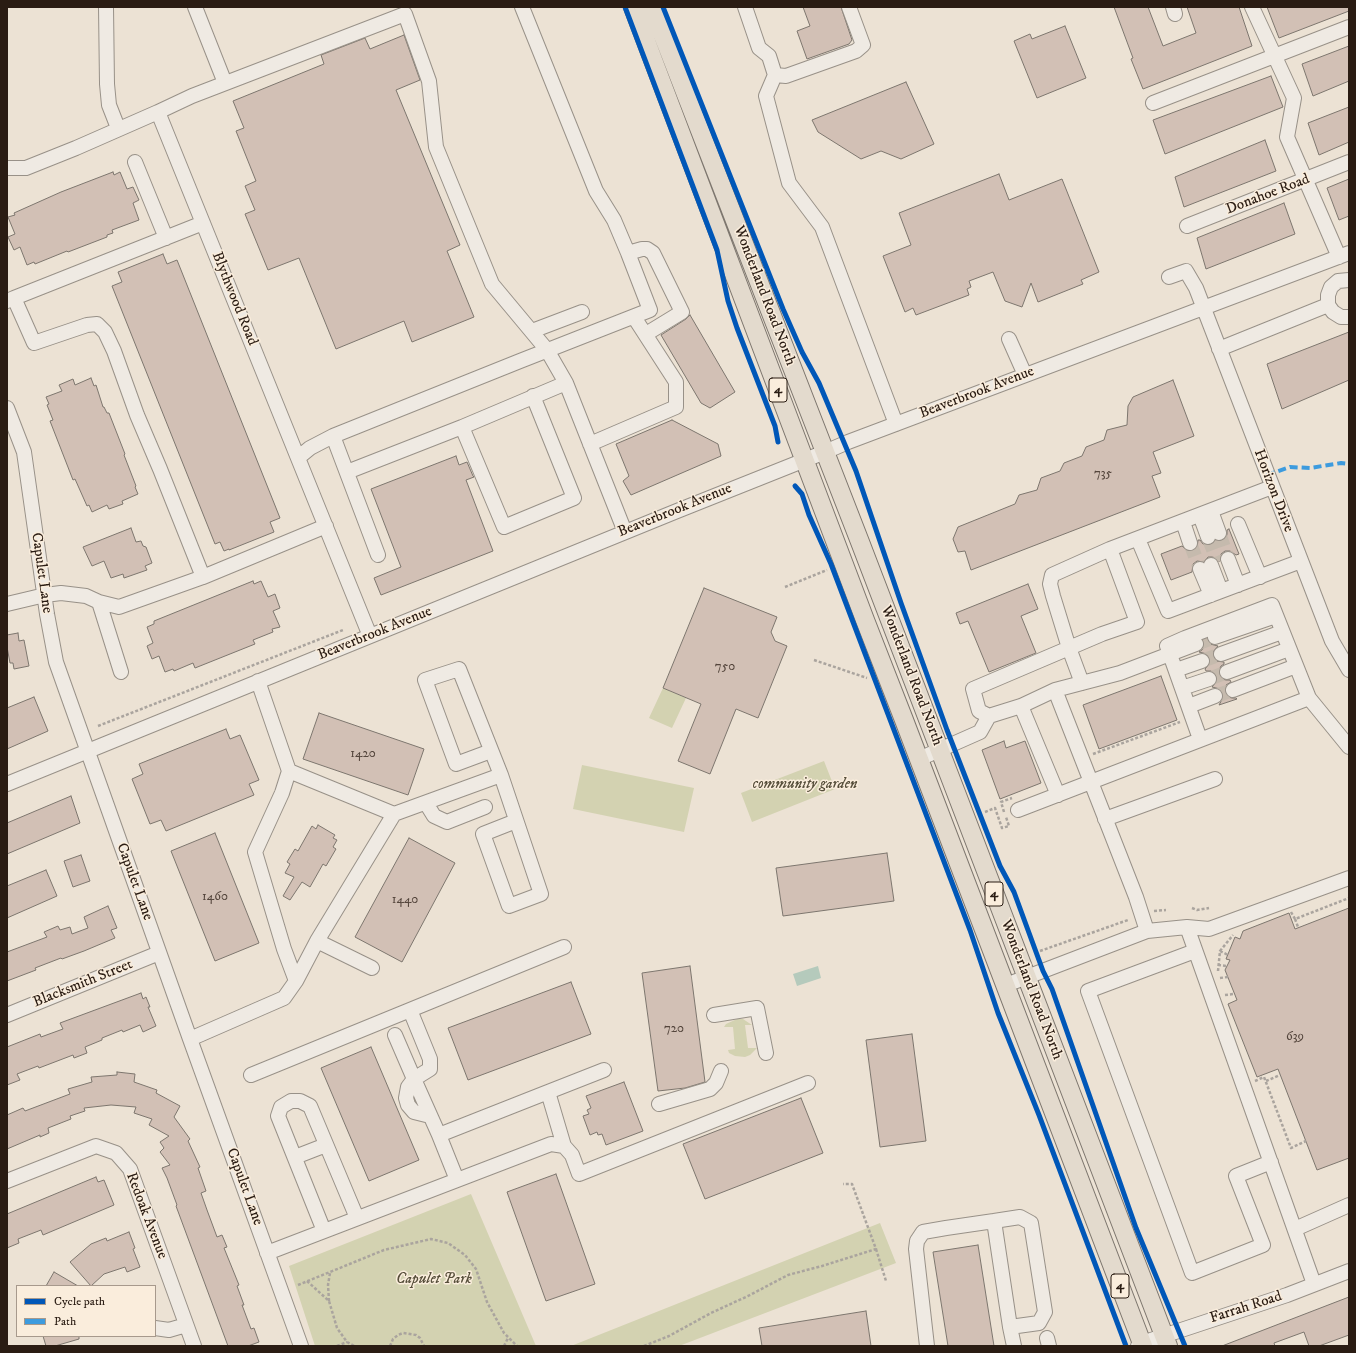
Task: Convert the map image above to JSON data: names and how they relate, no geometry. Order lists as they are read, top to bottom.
{
  "streets": {
    "main road": ["Wonderland Road North", "4"],
    "street": [
      "Donahoe Road",
      "Blythwood Road",
      "Beaverbrook Avenue",
      "Horizon Drive",
      "Capulet Lane",
      "Blacksmith Street",
      "Redoak Avenue",
      "Farrah Road"
    ]
  },
  "crossings": [
    ["Wonderland Road North", "Beaverbrook Avenue"],
    ["Wonderland Road North", "Farrah Road"],
    ["Blythwood Road", "Beaverbrook Avenue"],
    ["Beaverbrook Avenue", "Horizon Drive"],
    ["Beaverbrook Avenue", "Capulet Lane"],
    ["Capulet Lane", "Blacksmith Street"]
  ],
  "parks": ["community garden", "Capulet Park"],
  "house_numbers": [
    "735",
    "750",
    "1420",
    "1460",
    "1440",
    "720",
    "639"
  ],
  "legend": ["Cycle path", "Path"]
}
